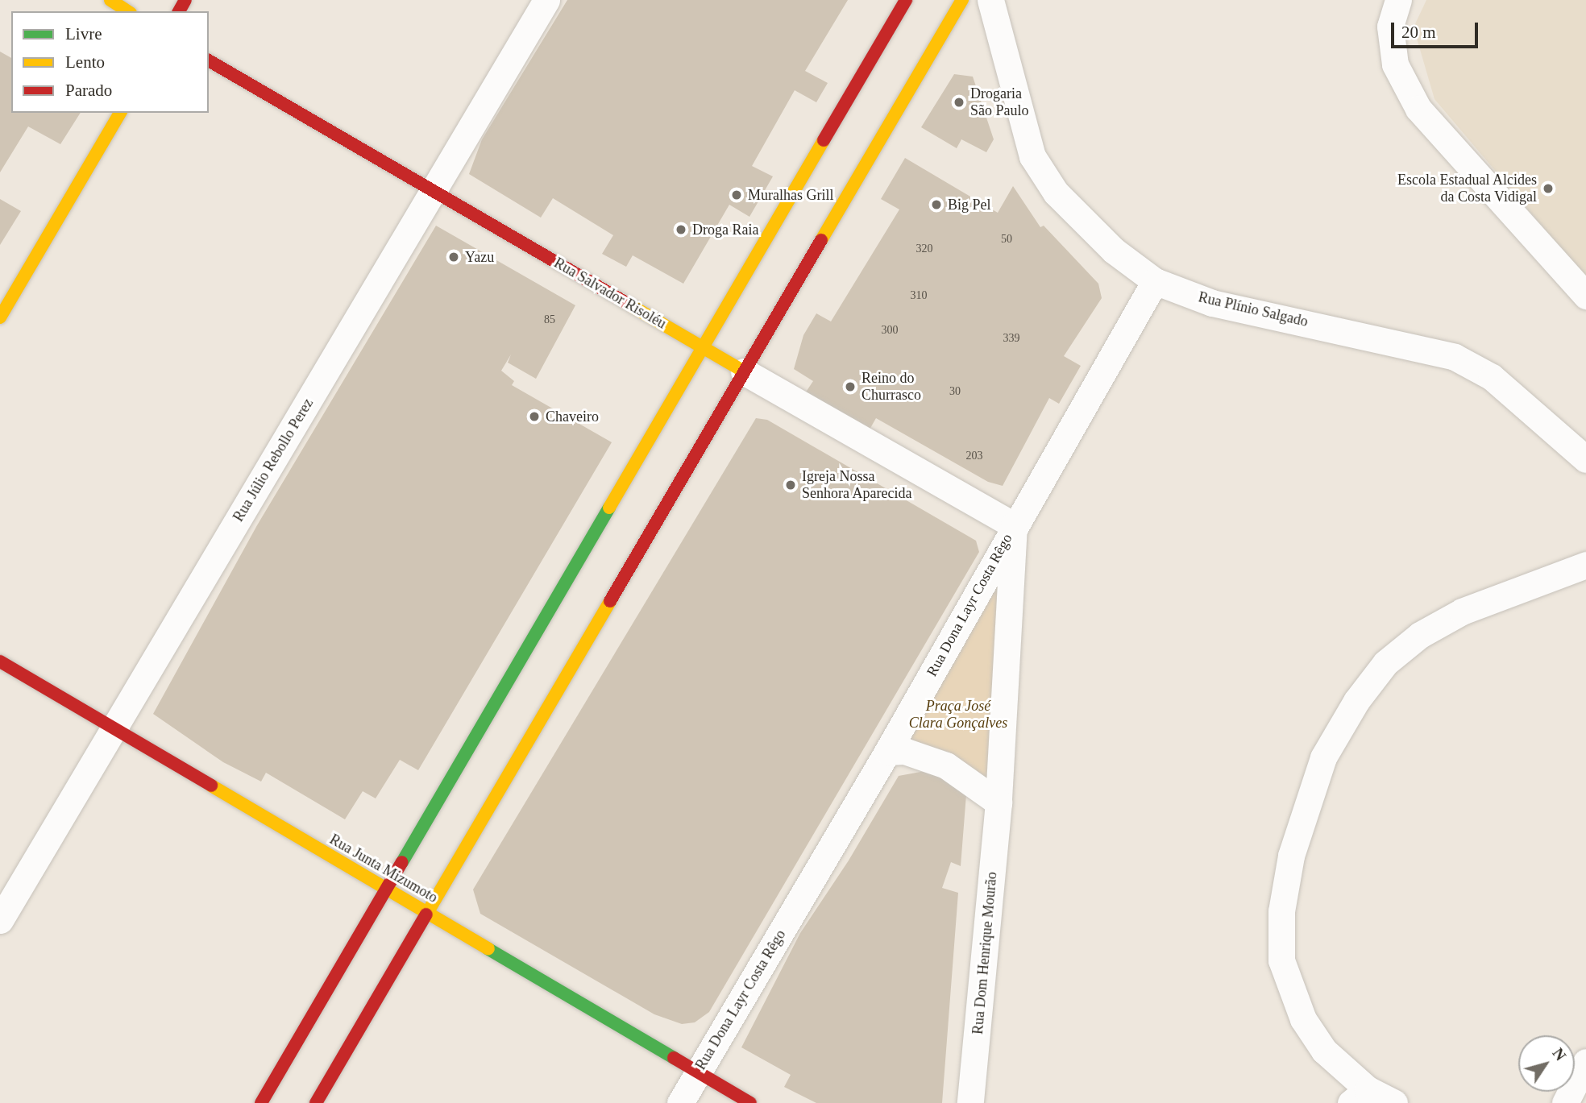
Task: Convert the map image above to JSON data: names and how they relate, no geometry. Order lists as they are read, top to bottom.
{
  "streets": {
    "main road": ["Rua Salvador Risoléu", "Rua Junta Mizumoto"],
    "street": [
      "Rua Plínio Salgado",
      "Rua Júlio Rebollo Perez",
      "Rua Dona Layr Costa Rêgo",
      "Rua Dom Henrique Mourão"
    ]
  },
  "crossings": [
    ["Rua Salvador Risoléu", "Rua Júlio Rebollo Perez"],
    ["Rua Salvador Risoléu", "Rua Dona Layr Costa Rêgo"],
    ["Rua Salvador Risoléu", "Rua Dom Henrique Mourão"],
    ["Rua Plínio Salgado", "Rua Dona Layr Costa Rêgo"],
    ["Rua Júlio Rebollo Perez", "Rua Junta Mizumoto"],
    ["Rua Dona Layr Costa Rêgo", "Rua Junta Mizumoto"],
    ["Rua Dona Layr Costa Rêgo", "Rua Dom Henrique Mourão"]
  ],
  "parks": ["Praça José Clara Gonçalves"],
  "places": [
    "Drogaria São Paulo",
    "Escola Estadual Alcides da Costa Vidigal",
    "Muralhas Grill",
    "Big Pel",
    "Droga Raia",
    "Yazu",
    "Reino do Churrasco",
    "Chaveiro",
    "Igreja Nossa Senhora Aparecida"
  ],
  "house_numbers": [
    "50",
    "320",
    "310",
    "85",
    "300",
    "339",
    "30",
    "203"
  ],
  "legend": ["Livre", "Lento", "Parado"],
  "scale_bar": "20 m",
  "north": "top right"
}
